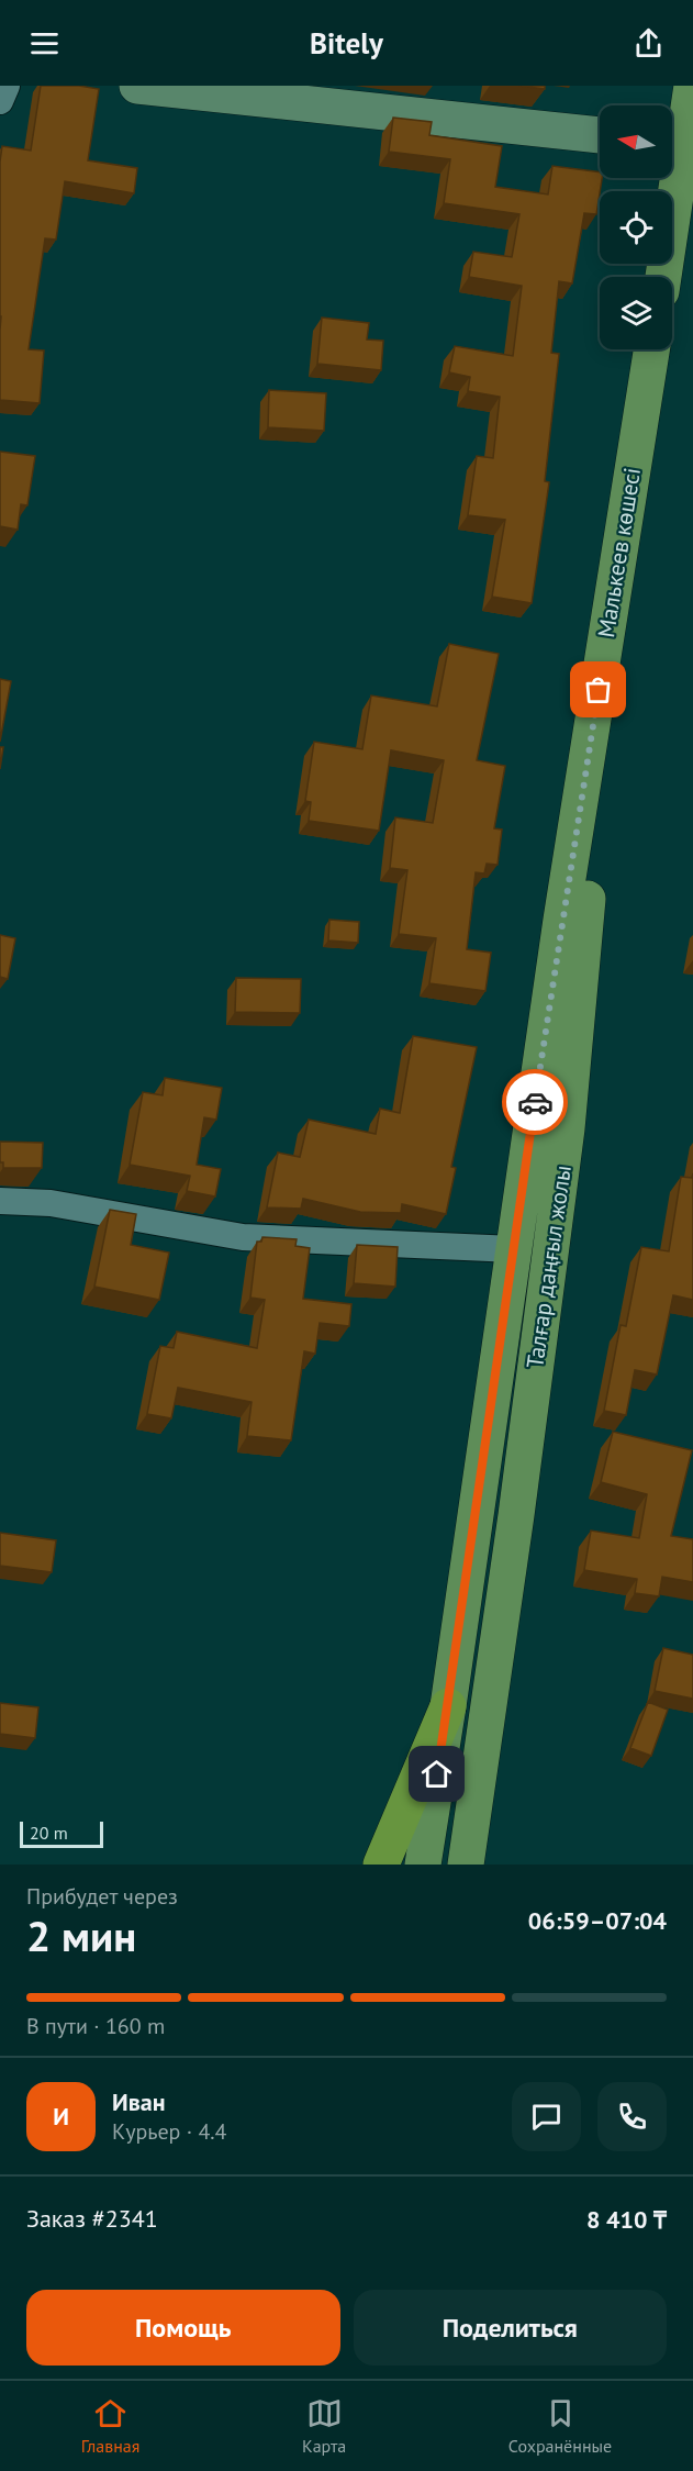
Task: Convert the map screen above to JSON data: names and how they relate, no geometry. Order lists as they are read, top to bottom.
{
  "streets": {
    "main road": ["Малькеев көшесі", "Талғар даңғыл жолы"]
  },
  "crossings": [
    ["Малькеев көшесі", "Талғар даңғыл жолы"]
  ],
  "scale_bar": "20 m",
  "north": "left",
  "page": {
    "header": "Bitely",
    "scale": "20 m",
    "heading": ["2 мин", "Прибудет через", "06:59–07:04"],
    "panel": [
      "Иван",
      "Курьер · 4.4",
      "Заказ #2341",
      "8 410 ₸"
    ],
    "bar": "В пути · 160 m",
    "round": "И",
    "buttons": ["Помощь", "Поделиться"],
    "tabs": ["Главная", "Карта", "Сохранённые"]
  }
}
